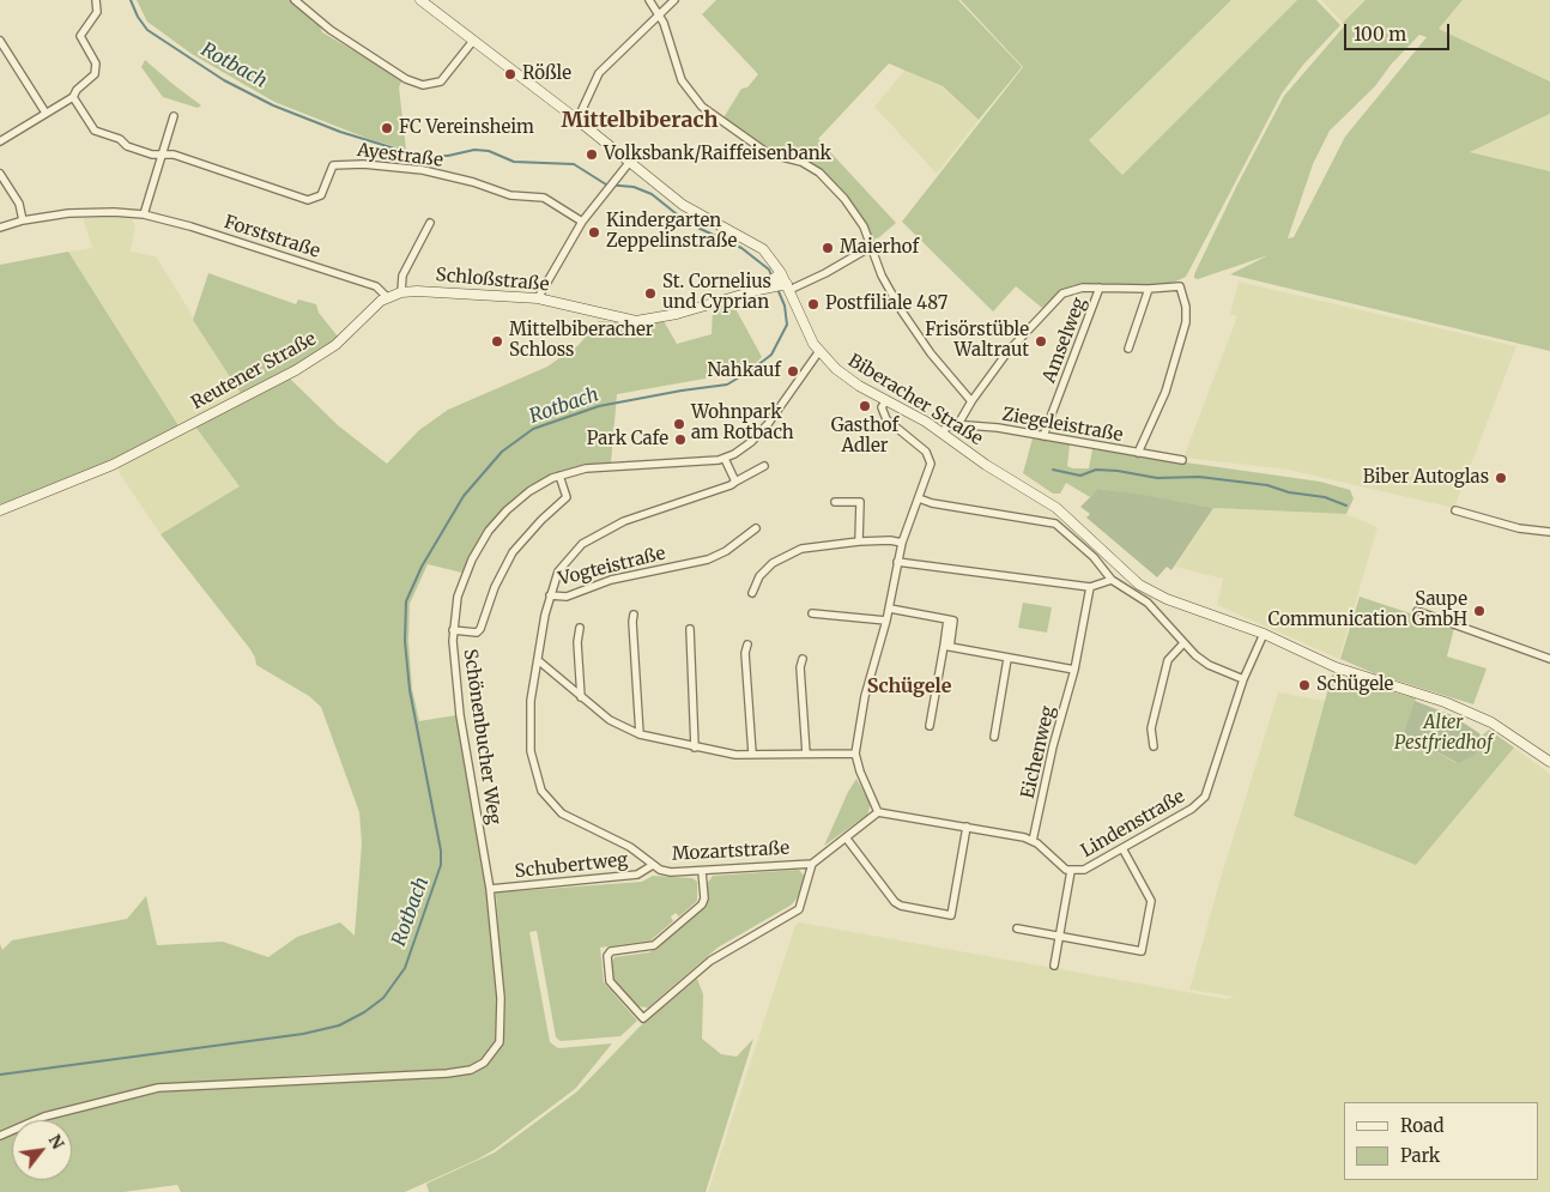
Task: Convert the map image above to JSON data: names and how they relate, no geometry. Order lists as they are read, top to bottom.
{
  "streets": {
    "street": [
      "Ayestraße",
      "Forststraße",
      "Schloßstraße",
      "Amselweg",
      "Reutener Straße",
      "Biberacher Straße",
      "Ziegeleistraße",
      "Vogteistraße",
      "Schönenbucher Weg",
      "Eichenweg",
      "Lindenstraße",
      "Mozartstraße",
      "Schubertweg"
    ]
  },
  "crossings": [
    ["Forststraße", "Reutener Straße"],
    ["Schloßstraße", "Reutener Straße"],
    ["Schloßstraße", "Biberacher Straße"],
    ["Amselweg", "Ziegeleistraße"],
    ["Biberacher Straße", "Schönenbucher Weg"],
    ["Biberacher Straße", "Lindenstraße"],
    ["Vogteistraße", "Mozartstraße"],
    ["Schönenbucher Weg", "Schubertweg"],
    ["Eichenweg", "Lindenstraße"],
    ["Lindenstraße", "Mozartstraße"],
    ["Mozartstraße", "Schubertweg"]
  ],
  "districts": ["Mittelbiberach", "Schügele"],
  "water": ["Rotbach"],
  "parks": ["Alter Pestfriedhof"],
  "places": [
    "Rößle",
    "FC Vereinsheim",
    "Volksbank/Raiffeisenbank",
    "Kindergarten Zeppelinstraße",
    "Maierhof",
    "St. Cornelius und Cyprian",
    "Postfiliale 487",
    "Mittelbiberacher Schloss",
    "Frisörstüble Waltraut",
    "Nahkauf",
    "Gasthof Adler",
    "Wohnpark am Rotbach",
    "Park Cafe",
    "Biber Autoglas",
    "Saupe Communication GmbH",
    "Schügele"
  ],
  "legend": ["Road", "Park"],
  "scale_bar": "100 m",
  "north": "top right"
}
